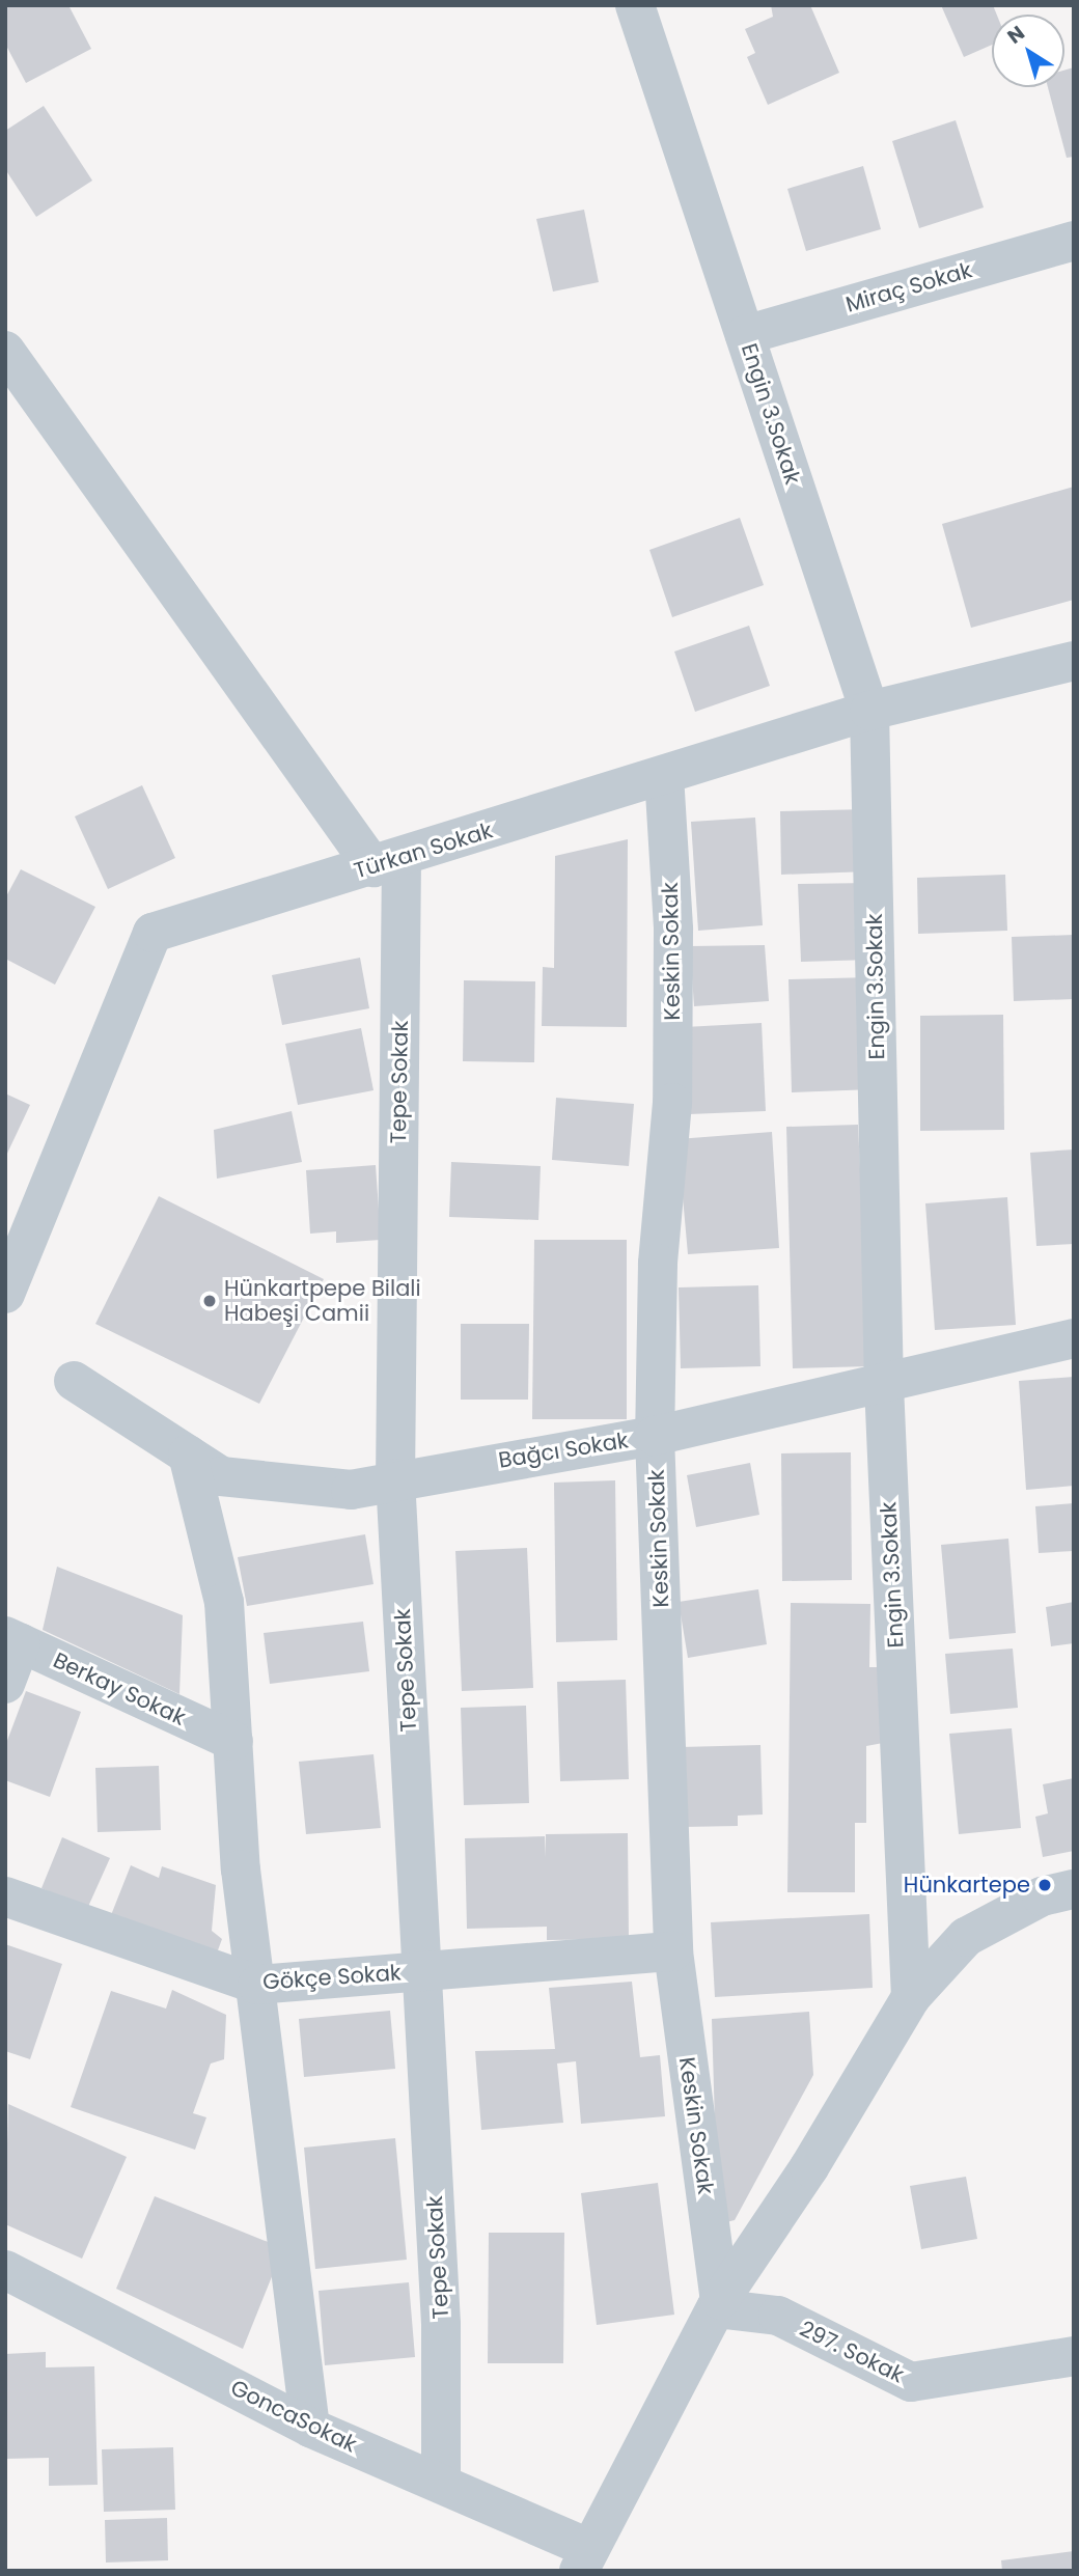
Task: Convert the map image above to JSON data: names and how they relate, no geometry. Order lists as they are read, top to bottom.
{
  "streets": {
    "street": [
      "Miraç Sokak",
      "Engin 3.Sokak",
      "Türkan Sokak",
      "Keskin Sokak",
      "Tepe Sokak",
      "Bağcı Sokak",
      "Berkay Sokak",
      "Gökçe Sokak",
      "297. Sokak",
      "GoncaSokak"
    ]
  },
  "crossings": [
    ["Miraç Sokak", "Engin 3.Sokak"],
    ["Engin 3.Sokak", "Türkan Sokak"],
    ["Engin 3.Sokak", "Bağcı Sokak"],
    ["Türkan Sokak", "Keskin Sokak"],
    ["Türkan Sokak", "Tepe Sokak"],
    ["Keskin Sokak", "Bağcı Sokak"],
    ["Keskin Sokak", "Gökçe Sokak"],
    ["Keskin Sokak", "297. Sokak"],
    ["Tepe Sokak", "Bağcı Sokak"],
    ["Tepe Sokak", "Gökçe Sokak"],
    ["Tepe Sokak", "GoncaSokak"]
  ],
  "places": ["Hünkartpepe Bilali Habeşi Camii", "Hünkartepe"],
  "north": "top left"
}
